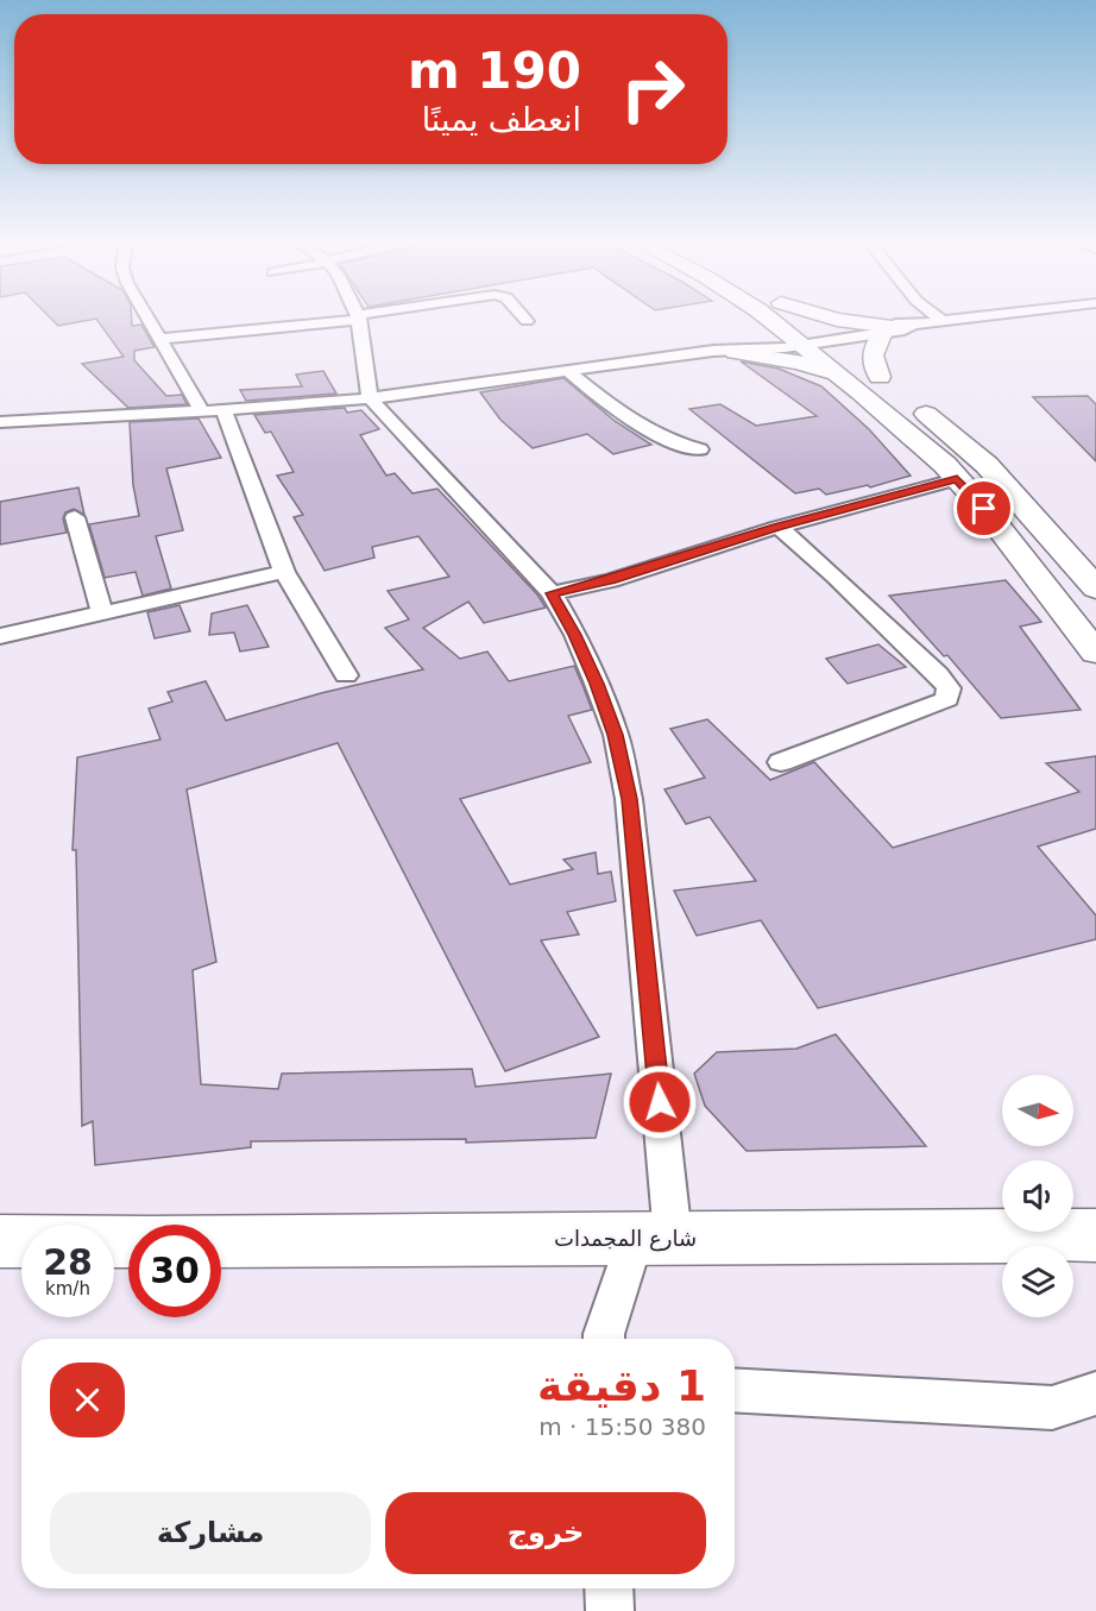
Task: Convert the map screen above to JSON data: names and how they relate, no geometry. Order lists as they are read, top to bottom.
{
  "streets": {
    "main road": ["شارع المجمدات"]
  },
  "north": "right",
  "page": {
    "turn": ["190 m", "انعطف يمينًا"],
    "speed": "28 km/h",
    "limit": "30",
    "heading": ["1 دقيقة", "380 m · 15:50"],
    "buttons": ["خروج", "مشاركة"]
  }
}
